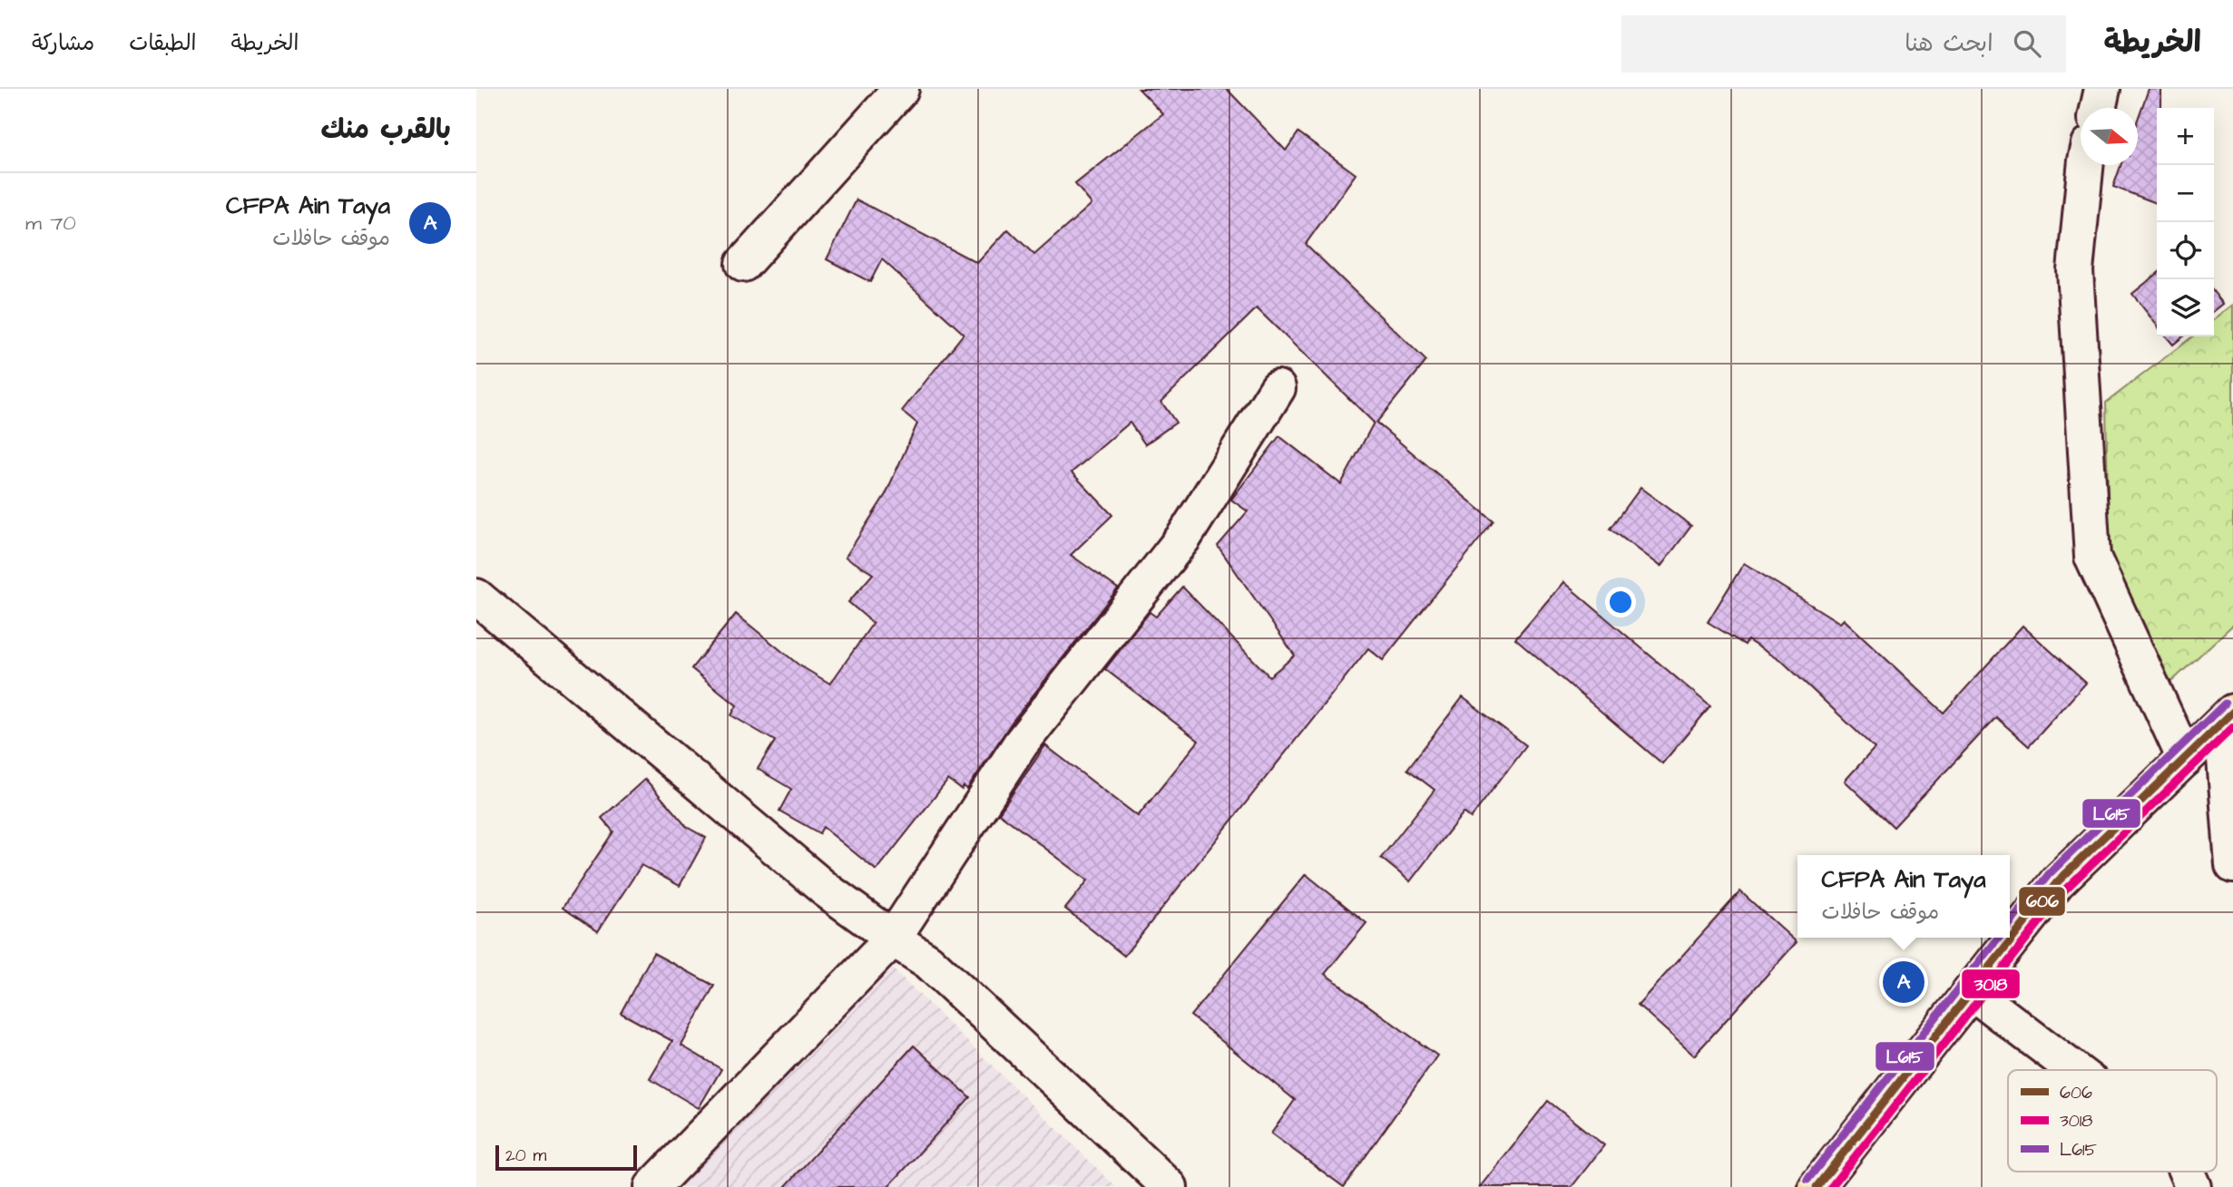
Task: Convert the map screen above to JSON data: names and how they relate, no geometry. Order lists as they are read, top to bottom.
{
  "lines": ["transit line L615", "transit line 606", "transit line 3018"],
  "legend": ["606", "3018", "L615"],
  "scale_bar": "20 m",
  "north": "right",
  "page": {
    "header": "الخريطة",
    "search": "ابحث هنا",
    "nav": ["الخريطة", "الطبقات", "مشاركة"],
    "heading": "بالقرب منك",
    "map_buttons": ["+", "−"],
    "list": [
      {
        "mark": "A",
        "name": "CFPA Ain Taya",
        "note": "موقف حافلات",
        "value": "70 m"
      }
    ],
    "popup": ["CFPA Ain Taya", "موقف حافلات"],
    "pins": "A",
    "scale": "20 m"
  }
}
